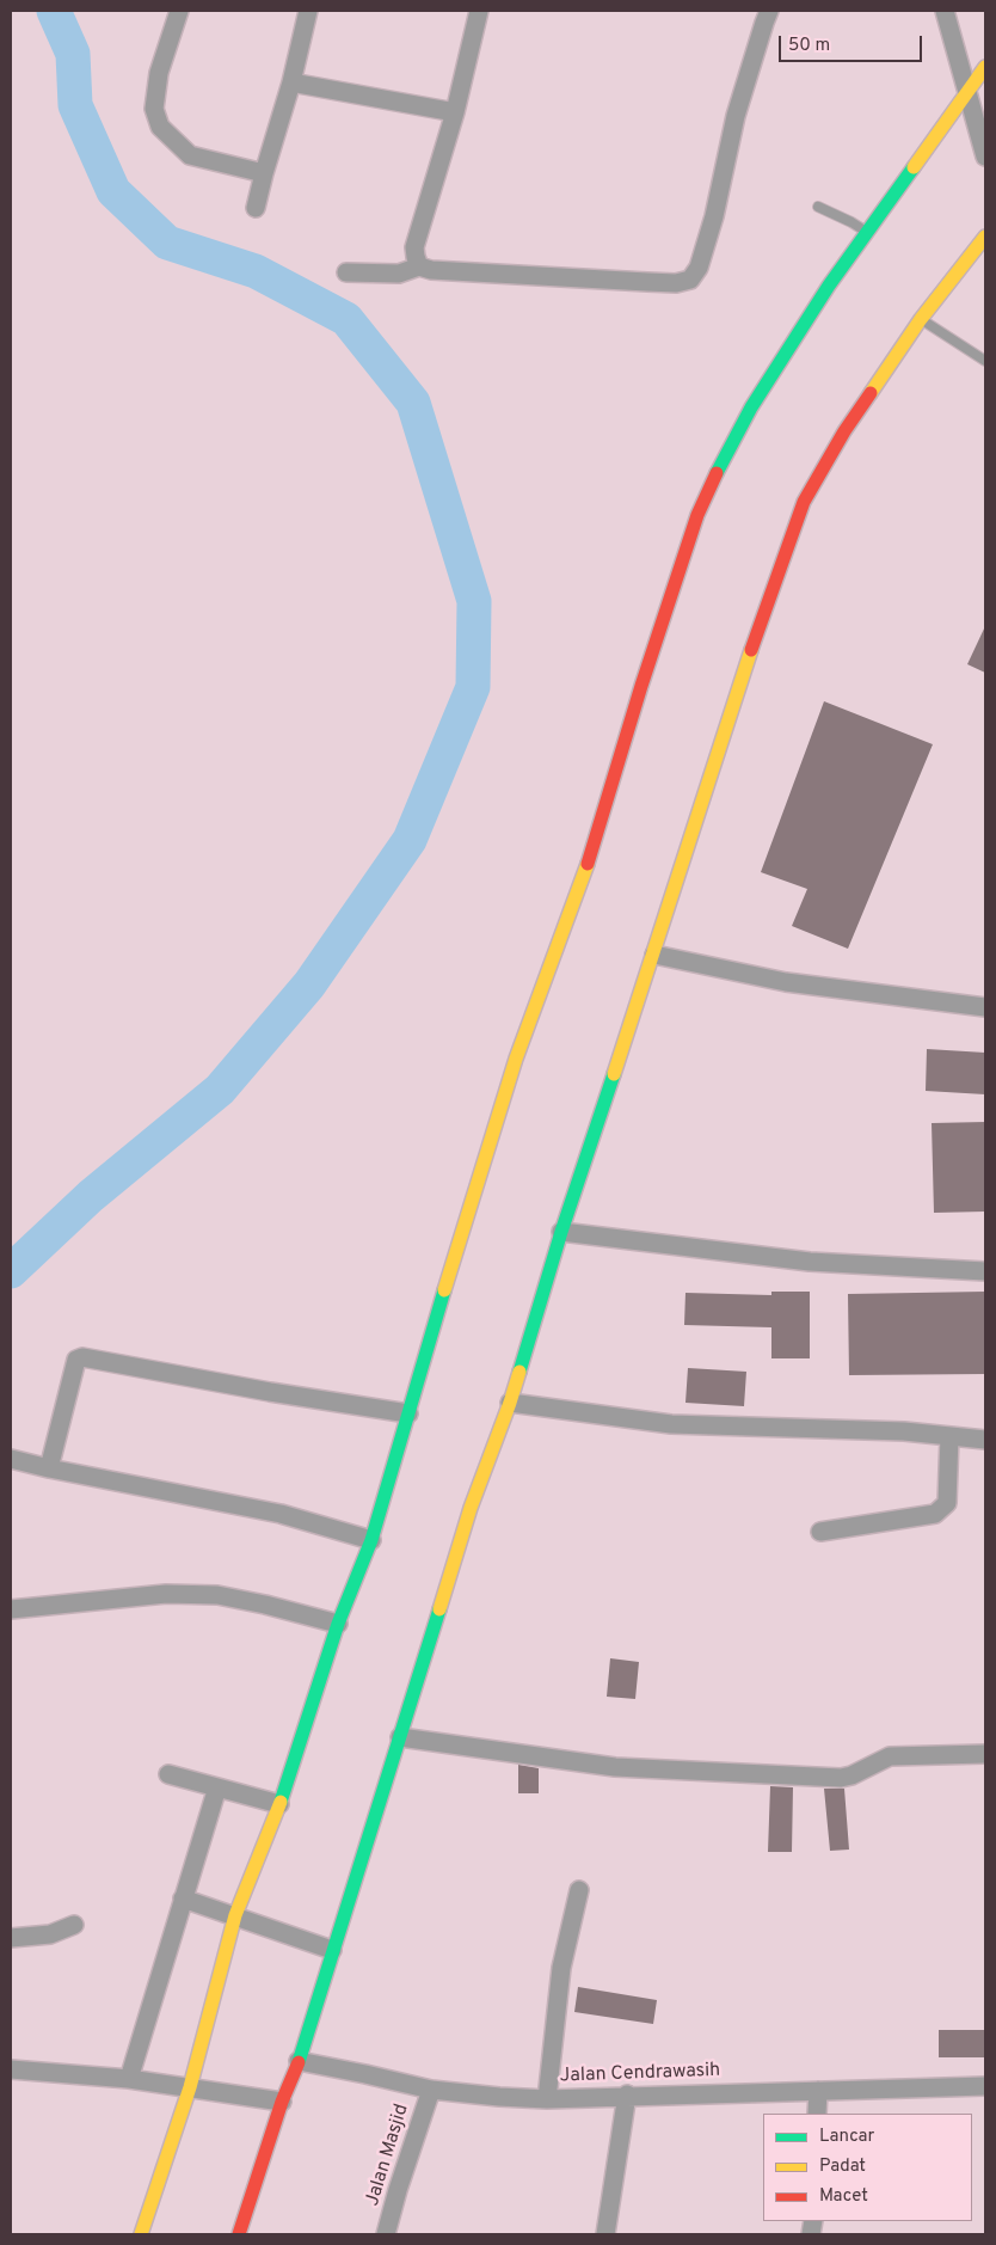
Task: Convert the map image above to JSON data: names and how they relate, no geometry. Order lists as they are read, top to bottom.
{
  "streets": {
    "street": ["Jalan Cendrawasih", "Jalan Masjid"]
  },
  "crossings": [
    ["Jalan Cendrawasih", "Jalan Masjid"]
  ],
  "legend": ["Lancar", "Padat", "Macet"],
  "scale_bar": "50 m"
}
